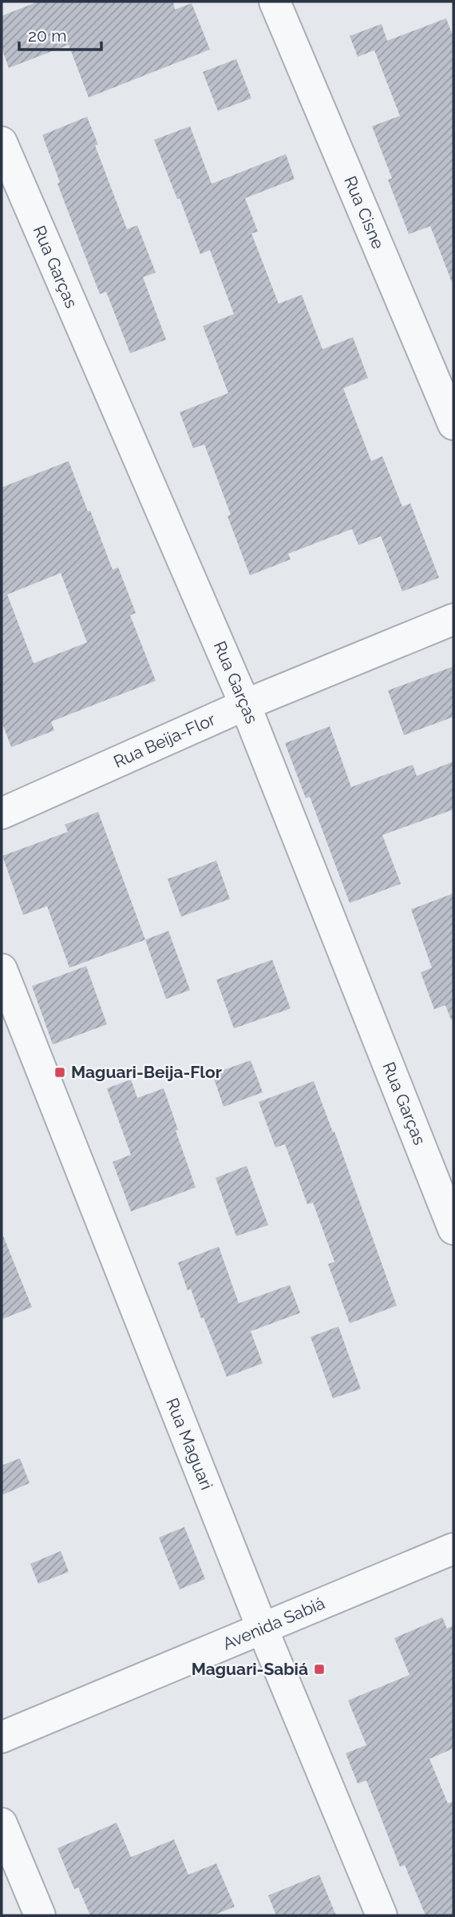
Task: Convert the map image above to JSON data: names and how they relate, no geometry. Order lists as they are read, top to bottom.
{
  "streets": {
    "street": [
      "Rua Cisne",
      "Rua Garças",
      "Rua Beija-Flor",
      "Rua Maguari",
      "Avenida Sabiá"
    ]
  },
  "crossings": [
    ["Rua Garças", "Rua Beija-Flor"],
    ["Rua Maguari", "Avenida Sabiá"]
  ],
  "places": {
    "transit": ["Maguari-Beija-Flor", "Maguari-Sabiá"]
  },
  "scale_bar": "20 m"
}
